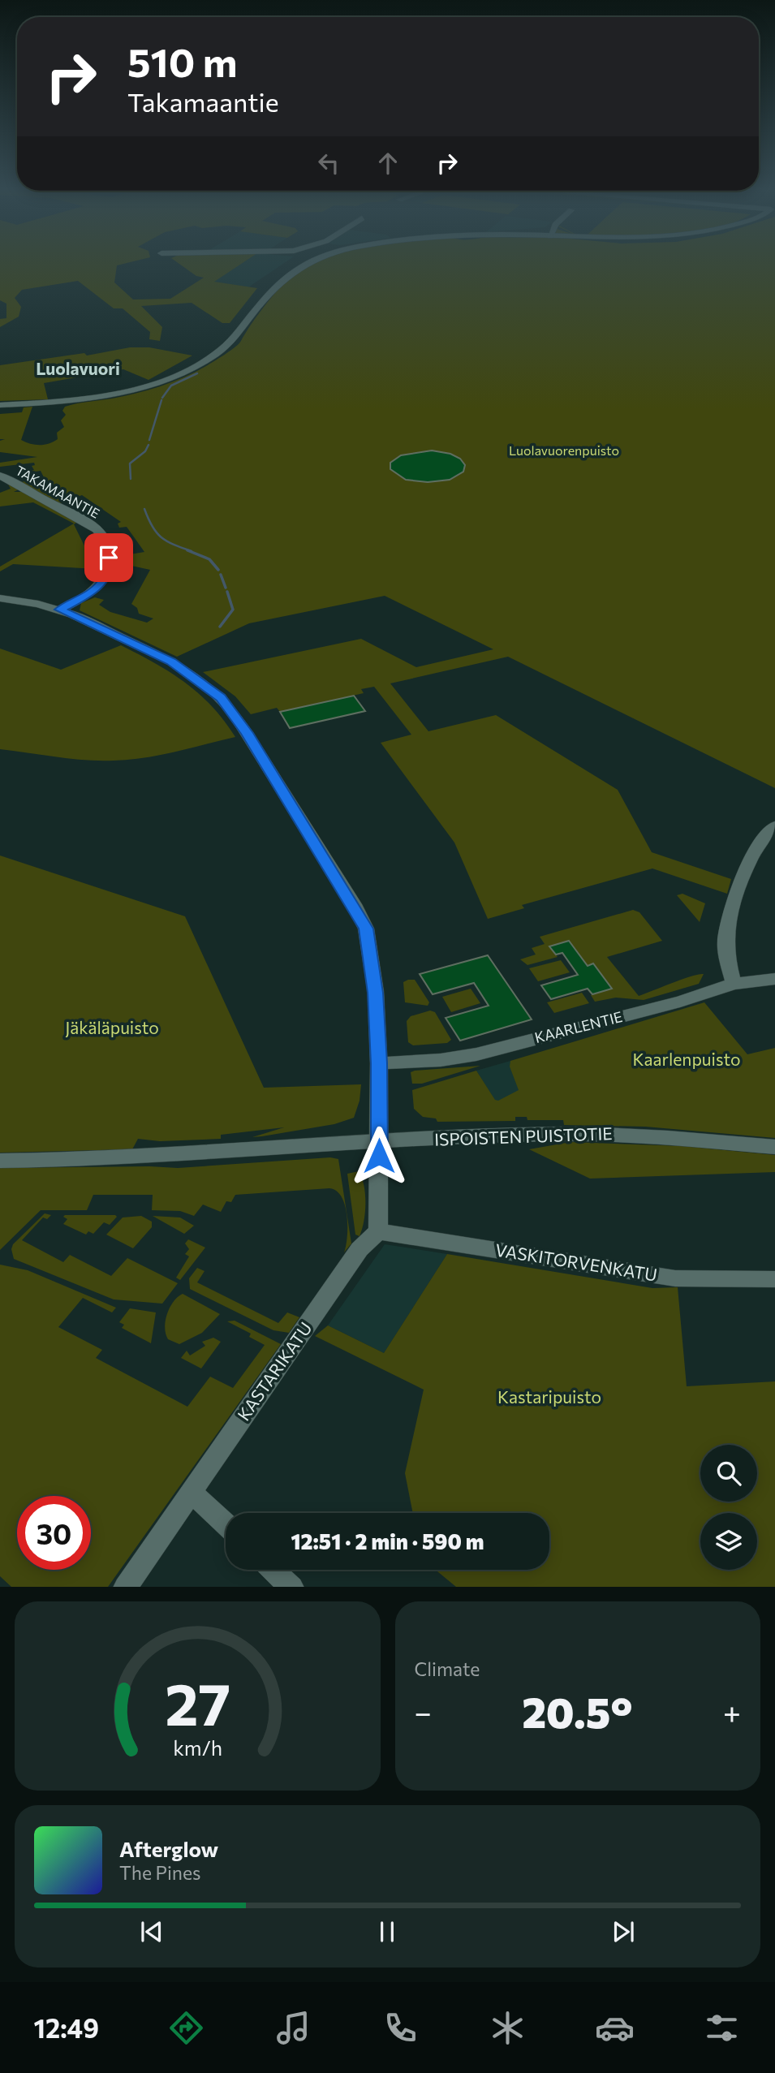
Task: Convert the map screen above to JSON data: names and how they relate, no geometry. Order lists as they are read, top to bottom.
{
  "streets": {
    "street": [
      "TAKAMAANTIE",
      "KAARLENTIE",
      "ISPOISTEN PUISTOTIE",
      "VASKITORVENKATU",
      "KASTARIKATU"
    ]
  },
  "crossings": [
    ["VASKITORVENKATU", "KASTARIKATU"]
  ],
  "districts": ["Luolavuori"],
  "parks": [
    "Luolavuorenpuisto",
    "Jäkäläpuisto",
    "Kaarlenpuisto",
    "Kastaripuisto"
  ],
  "page": {
    "turn": ["510 m", "Takamaantie"],
    "limit": "30",
    "trip": "12:51 · 2 min · 590 m",
    "tile": "Climate",
    "heat": ["−", "20.5°", "+"],
    "song": ["Afterglow", "The Pines"],
    "tabs": "12:49",
    "gauge": ["27", "km/h"]
  }
}
